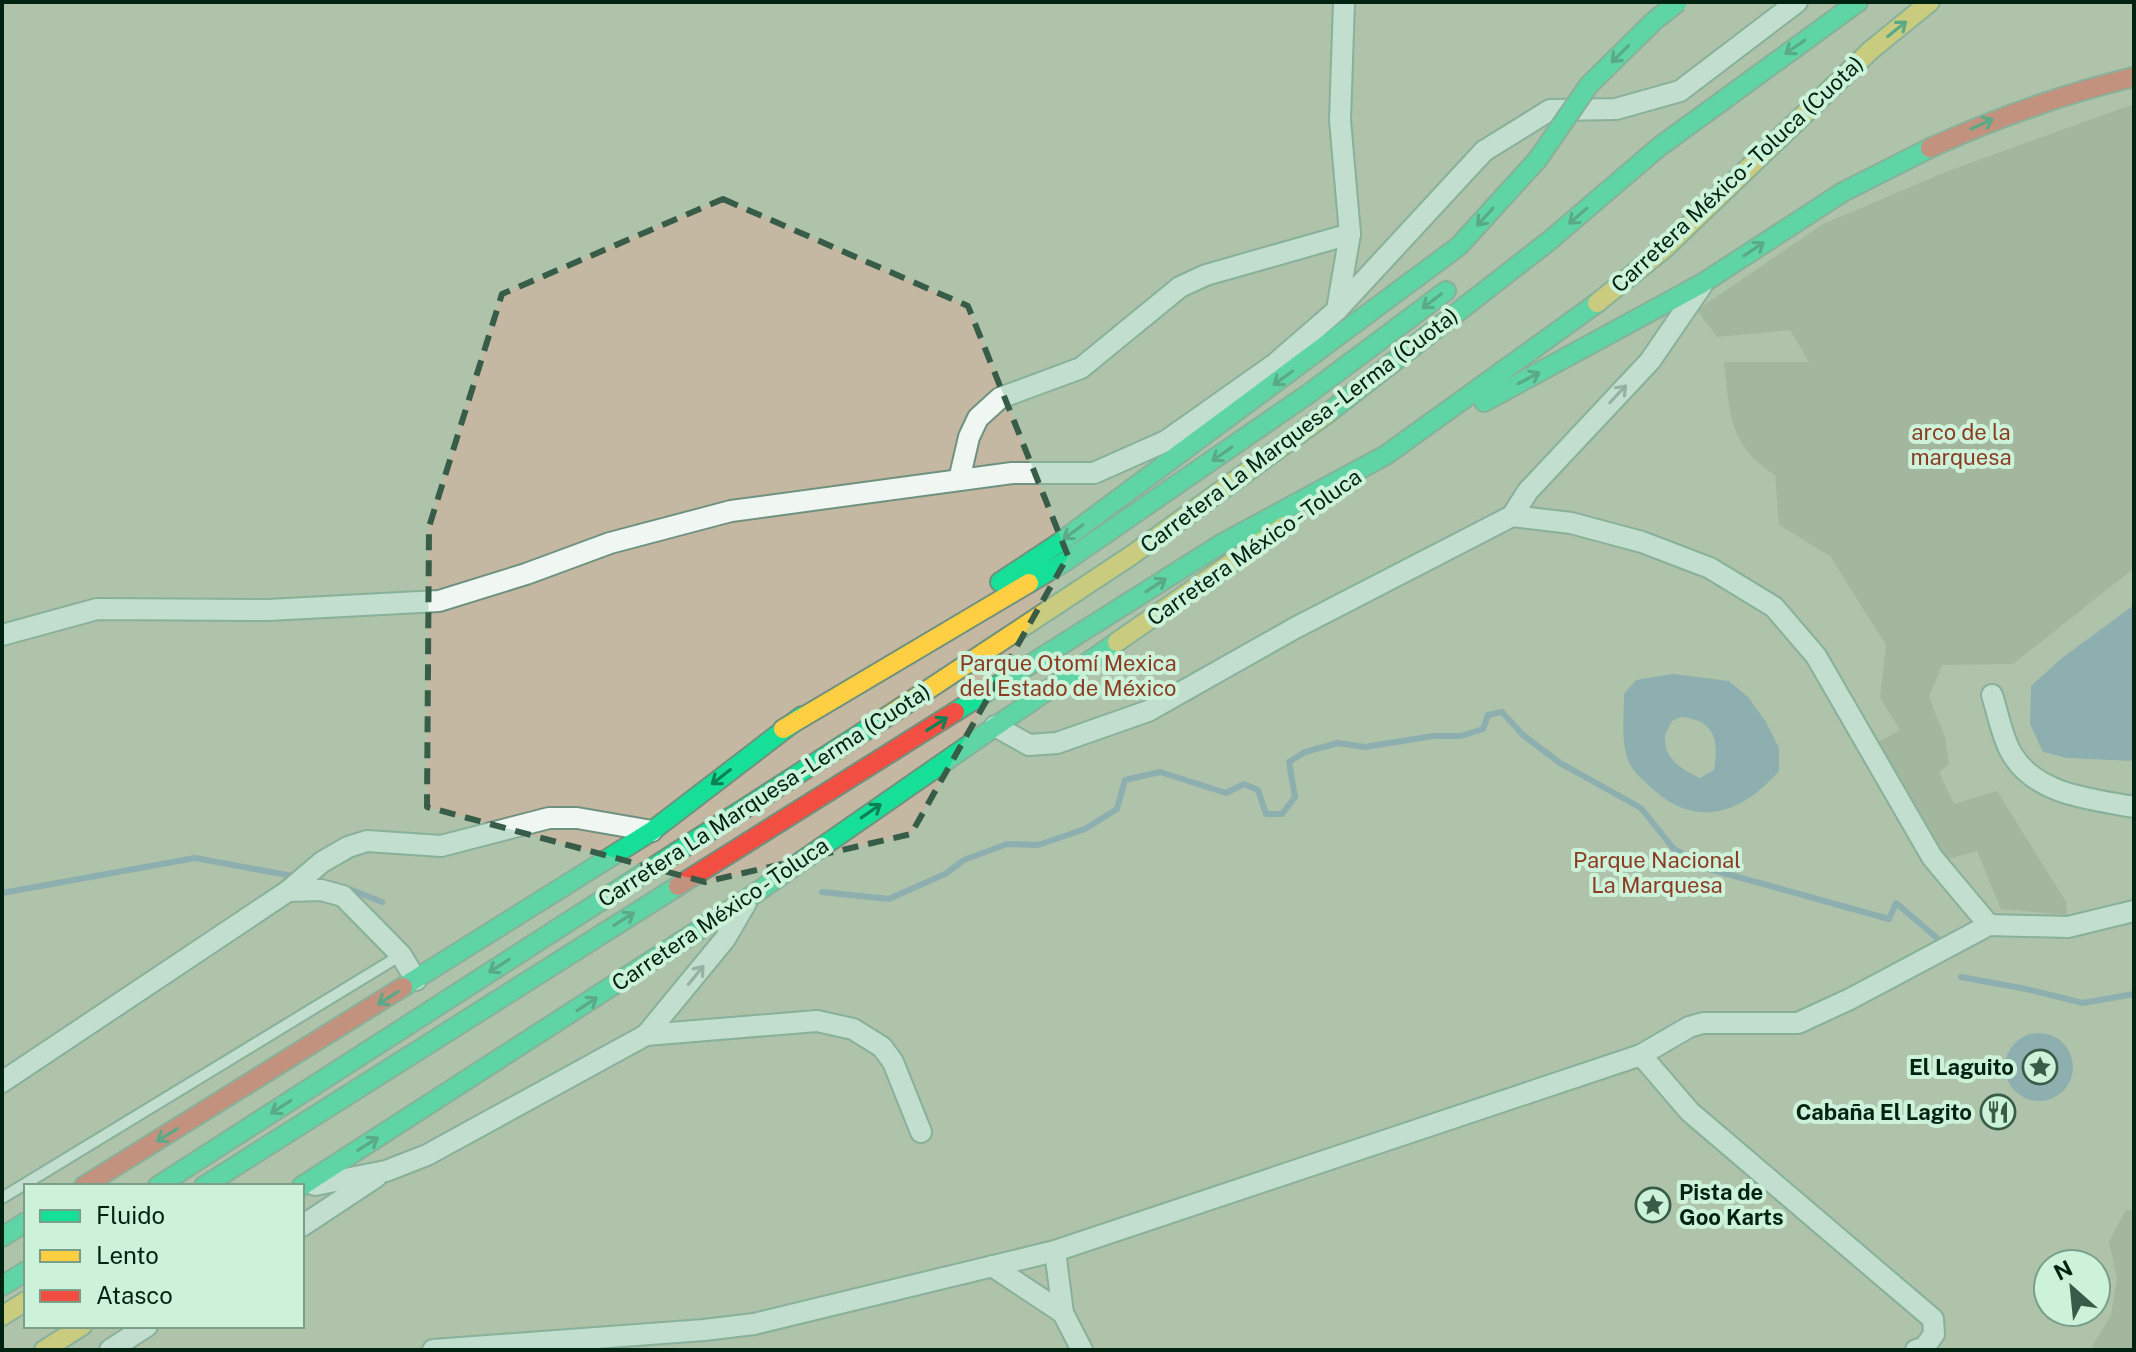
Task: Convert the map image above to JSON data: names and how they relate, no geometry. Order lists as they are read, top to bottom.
{
  "streets": {
    "main road": ["Carretera México - Toluca (Cuota)", "Carretera La Marquesa - Lerma (Cuota)", "Carretera México - Toluca"]
  },
  "crossings": [
    ["Carretera México - Toluca (Cuota)", "Carretera La Marquesa - Lerma (Cuota)"],
    ["Carretera México - Toluca (Cuota)", "Carretera México - Toluca"],
    ["Carretera La Marquesa - Lerma (Cuota)", "Carretera México - Toluca"]
  ],
  "parks": ["arco de la marquesa", "Parque Otomí Mexica del Estado de México", "Parque Nacional La Marquesa"],
  "places": {
    "place": ["El Laguito", "Pista de Goo Karts"],
    "restaurant": ["Cabaña El Lagito"]
  },
  "legend": ["Fluido", "Lento", "Atasco"],
  "north": "top left"
}
